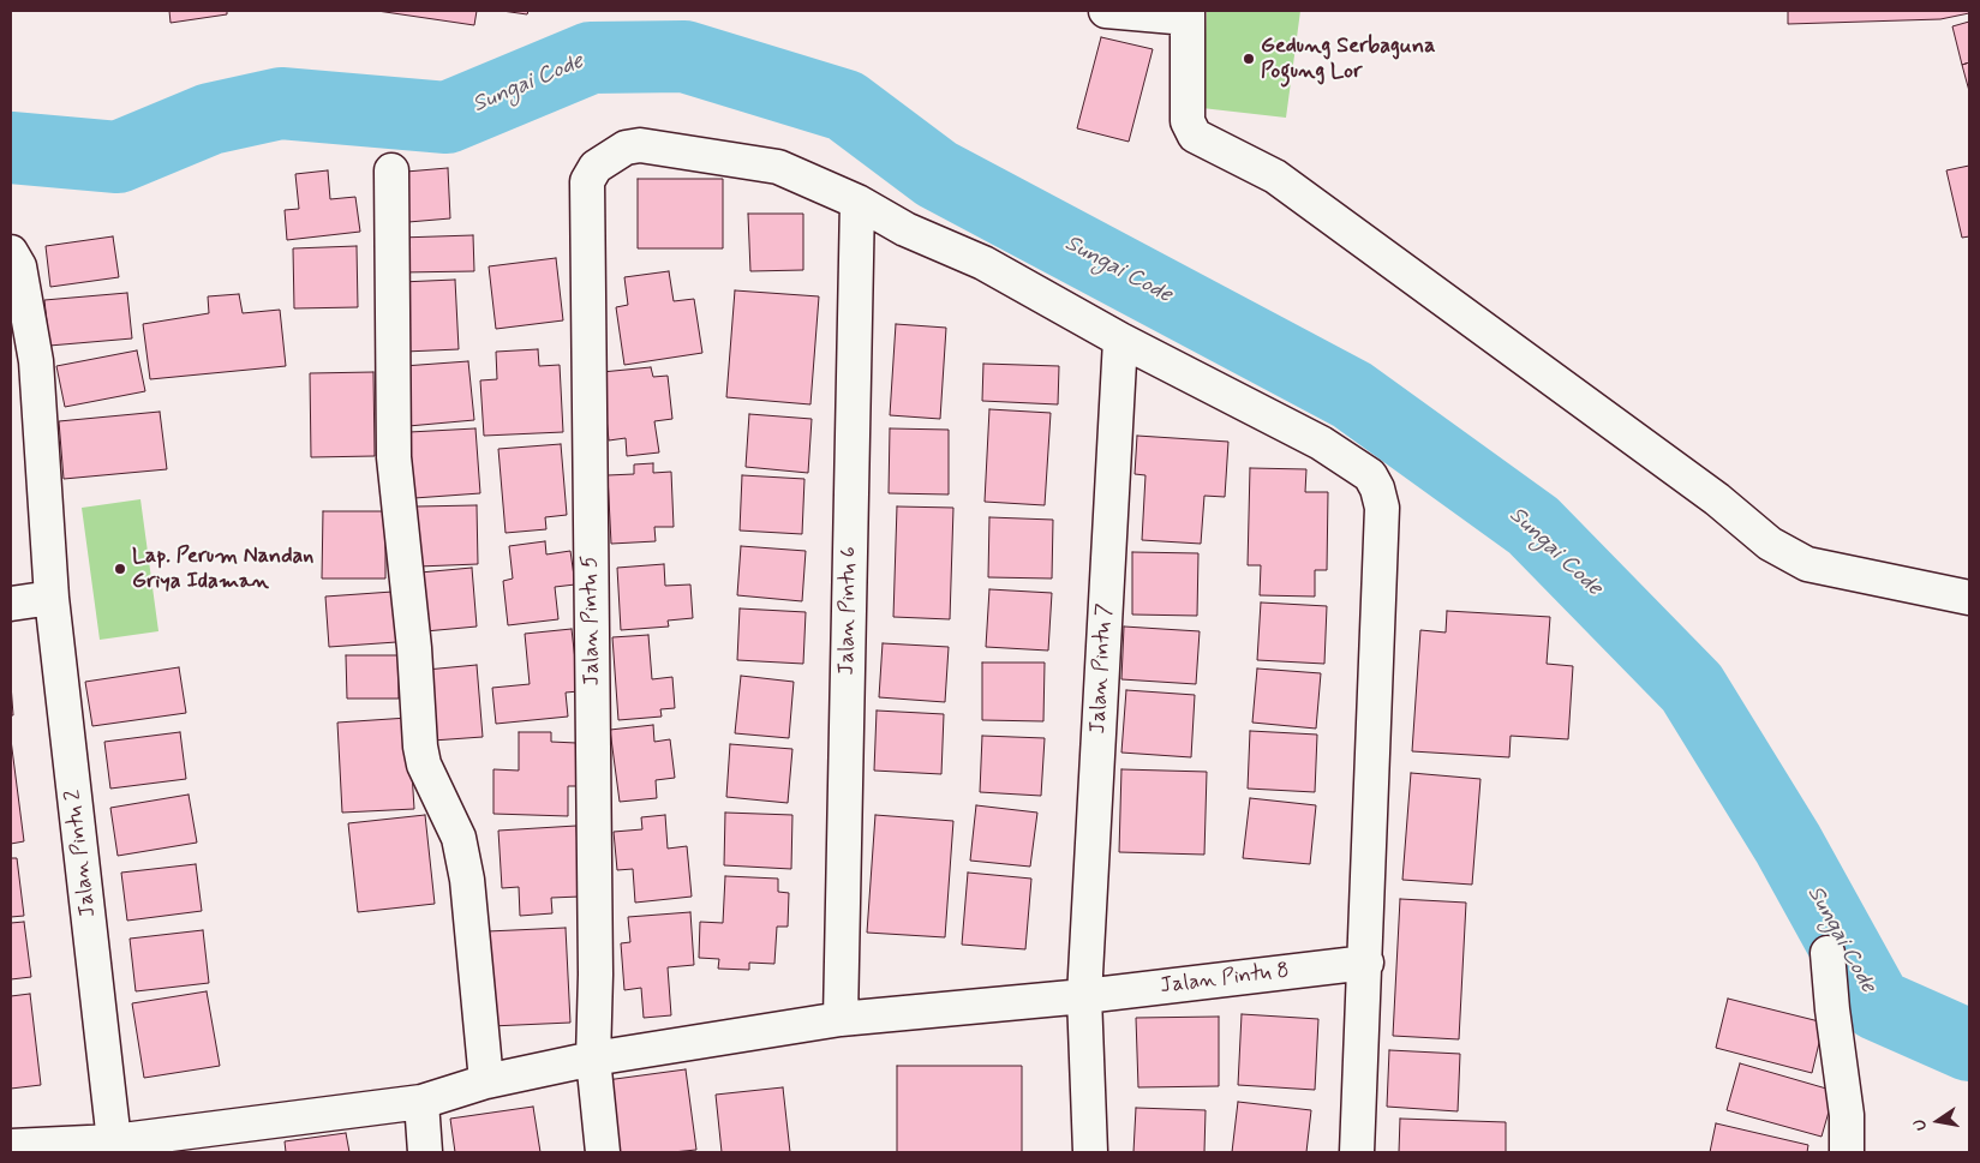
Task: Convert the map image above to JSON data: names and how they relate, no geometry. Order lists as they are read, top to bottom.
{
  "streets": {
    "street": [
      "Jalan Pintu 6",
      "Jalan Pintu 5",
      "Jalan Pintu 7",
      "Jalan Pintu 2",
      "Jalan Pintu 8"
    ]
  },
  "crossings": [
    ["Jalan Pintu 6", "Jalan Pintu 5"],
    ["Jalan Pintu 6", "Jalan Pintu 8"],
    ["Jalan Pintu 5", "Jalan Pintu 8"],
    ["Jalan Pintu 7", "Jalan Pintu 8"],
    ["Jalan Pintu 2", "Jalan Pintu 8"]
  ],
  "water": ["Sungai Code"],
  "places": ["Gedung Serbaguna Pogung Lor", "Lap. Perum Nandan Griya Idaman"],
  "north": "left"
}
